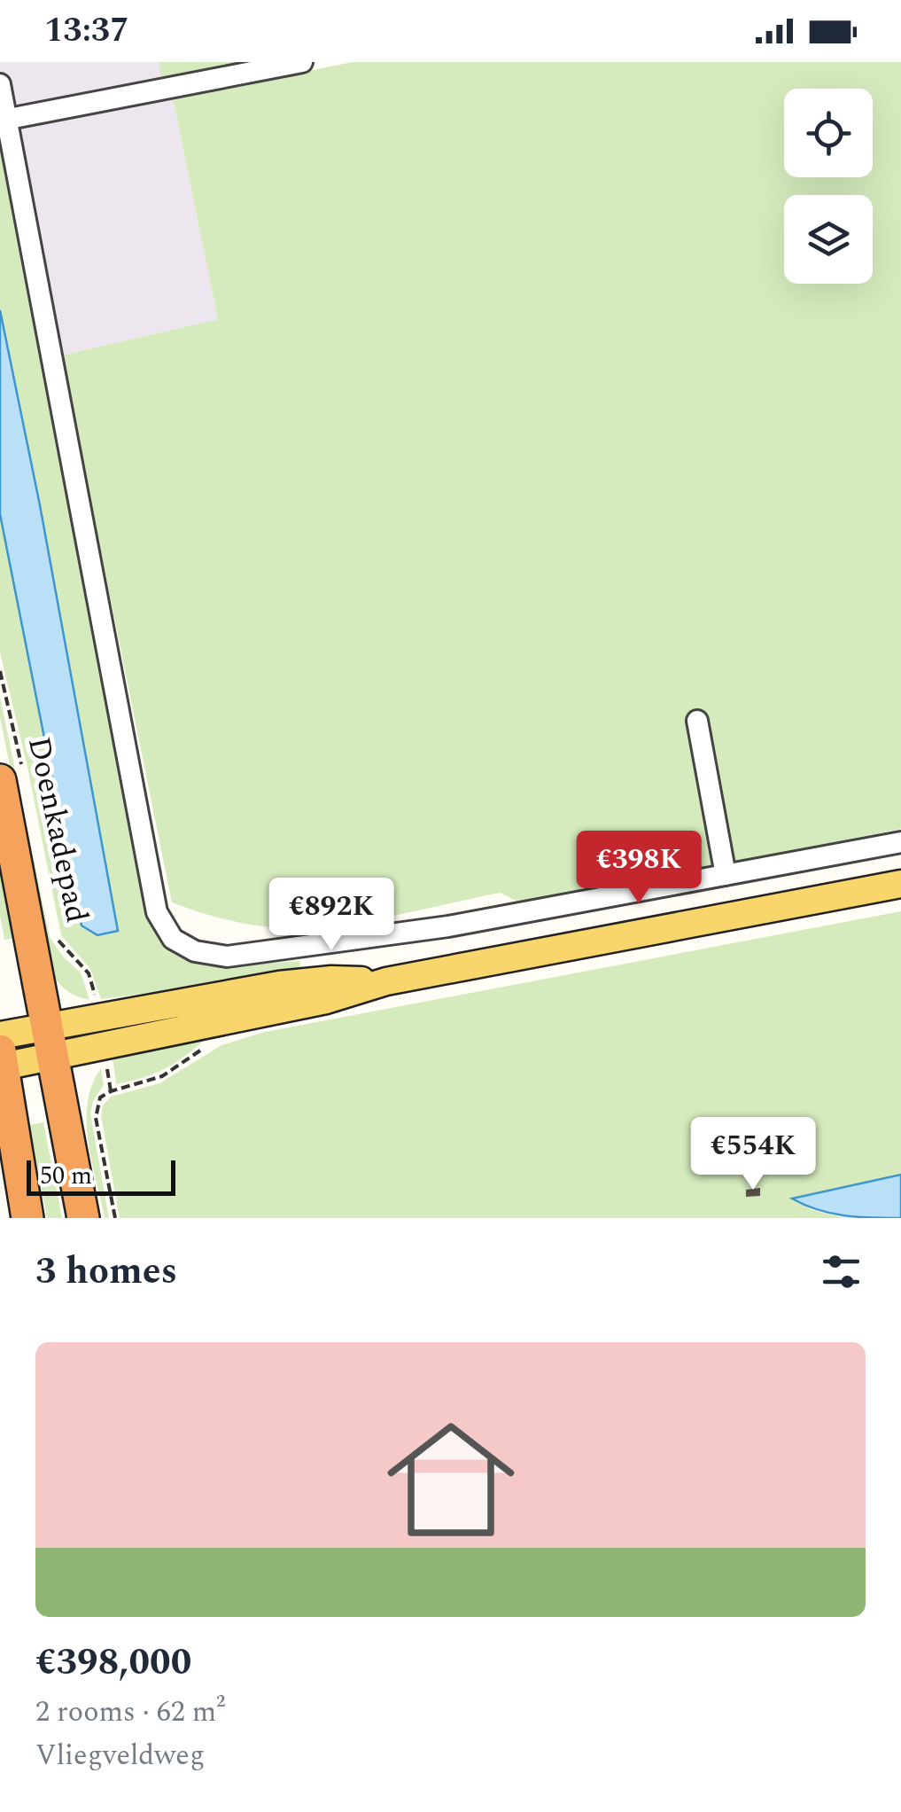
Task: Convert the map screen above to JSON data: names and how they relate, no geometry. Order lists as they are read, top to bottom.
{
  "streets": {
    "path": ["Doenkadepad"]
  },
  "scale_bar": "50 m",
  "page": {
    "status": "13:37",
    "price": ["€398K", "€892K", "€554K"],
    "scale": "50 m",
    "heading": "3 homes",
    "list": [
      {
        "name": "€398,000",
        "note": "2 rooms · 62 m² · Vliegveldweg"
      }
    ]
  }
}
